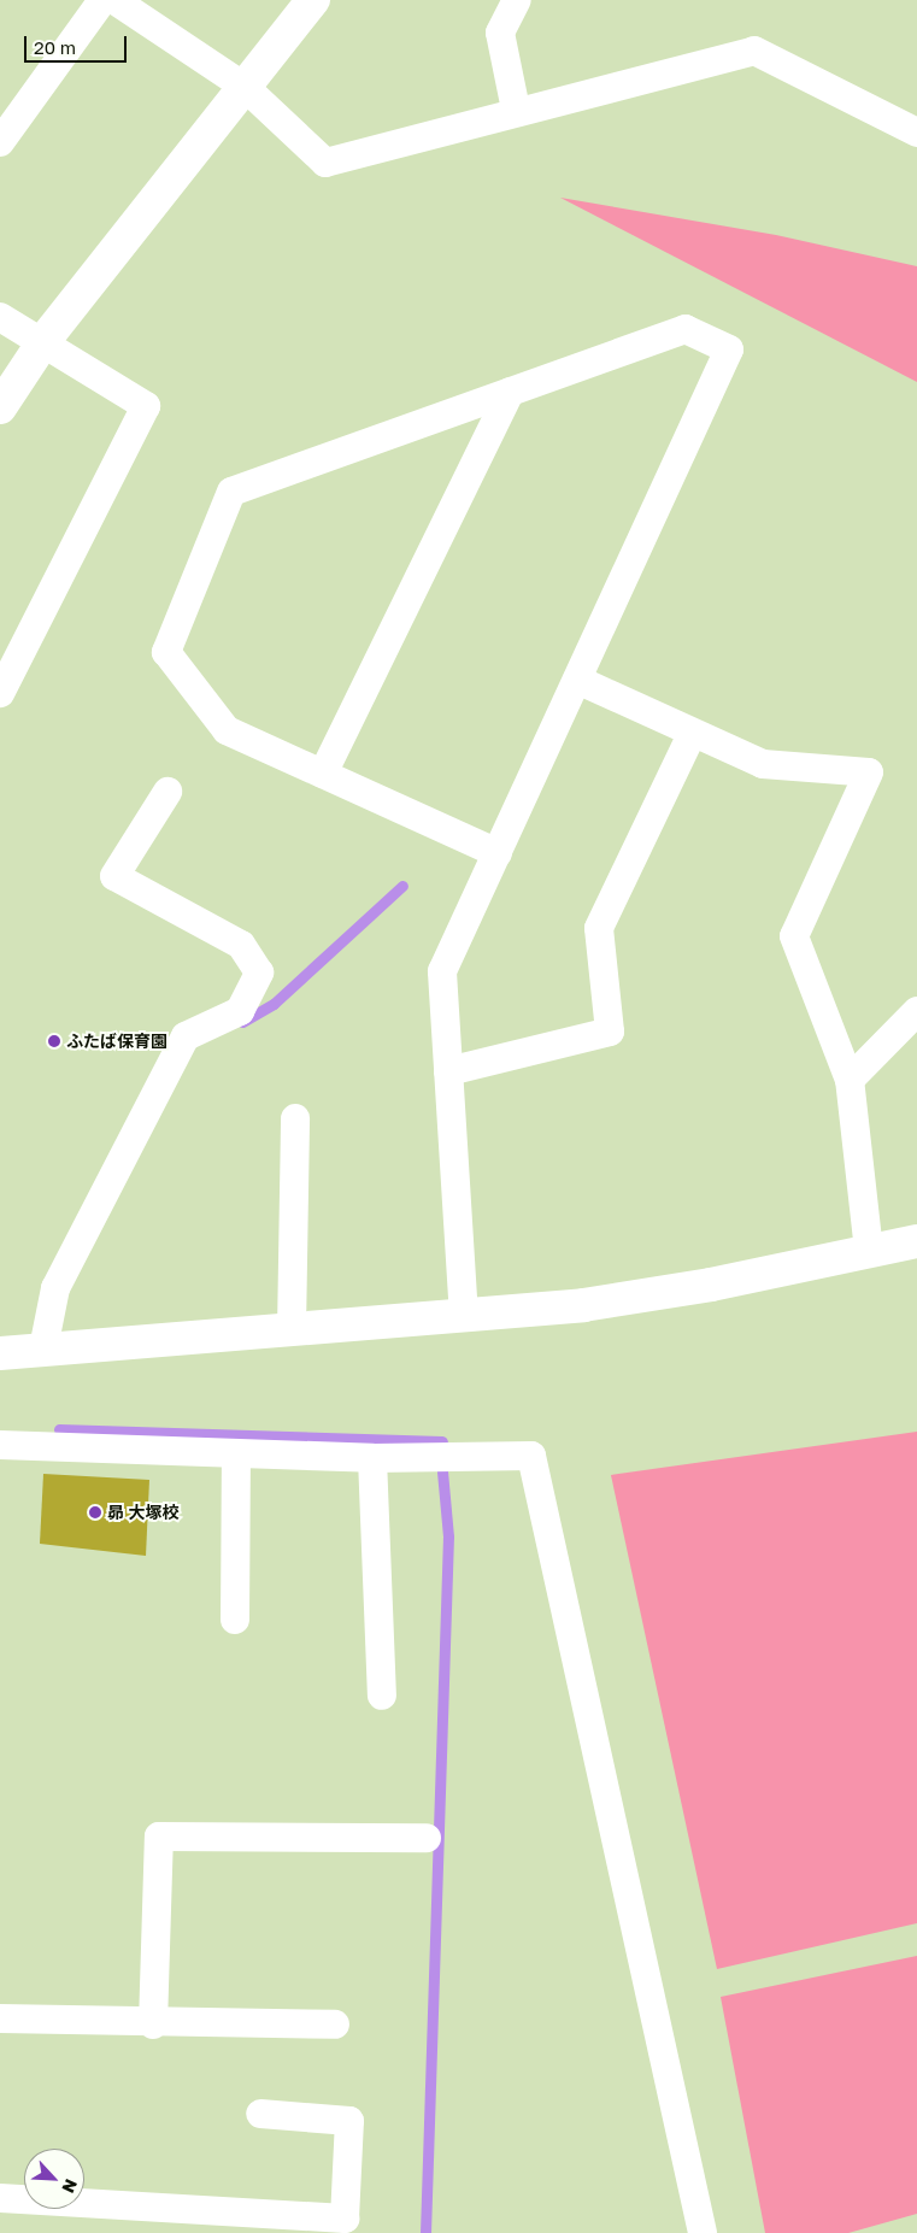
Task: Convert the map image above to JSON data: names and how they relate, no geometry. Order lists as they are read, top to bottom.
{
  "places": ["ふたば保育園", "昴 大塚校"],
  "scale_bar": "20 m",
  "north": "bottom right"
}
